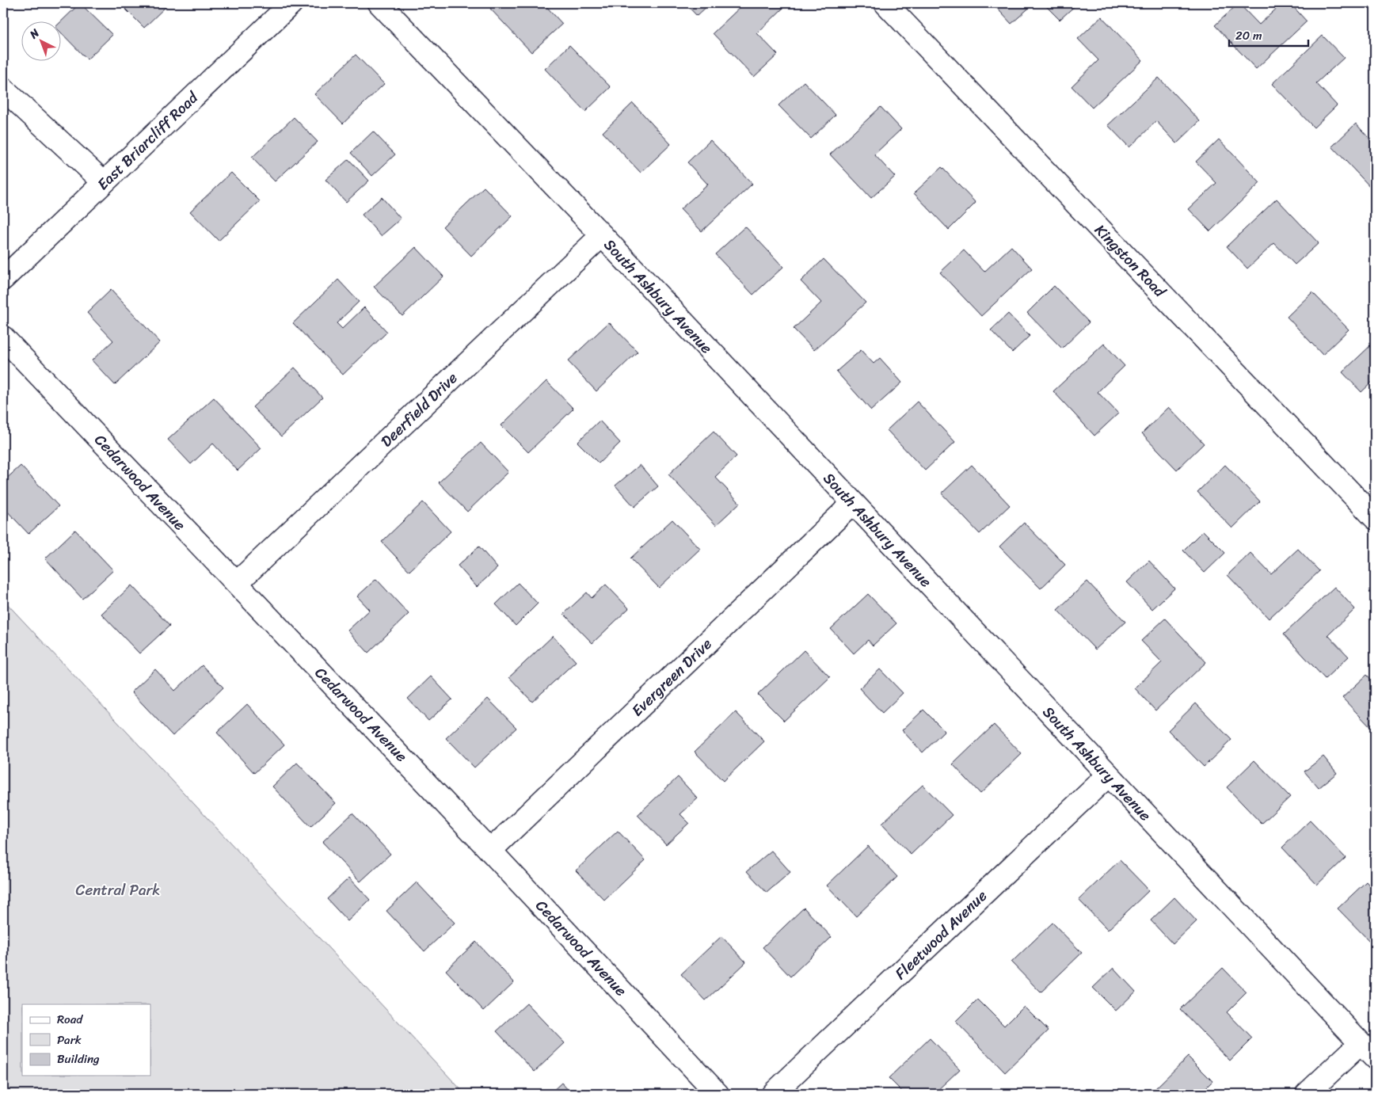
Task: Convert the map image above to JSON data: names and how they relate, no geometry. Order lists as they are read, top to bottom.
{
  "streets": {
    "street": [
      "East Briarcliff Road",
      "Kingston Road",
      "South Ashbury Avenue",
      "Deerfield Drive",
      "Cedarwood Avenue",
      "Evergreen Drive",
      "Fleetwood Avenue"
    ]
  },
  "crossings": [
    ["South Ashbury Avenue", "Deerfield Drive"],
    ["South Ashbury Avenue", "Evergreen Drive"],
    ["South Ashbury Avenue", "Fleetwood Avenue"],
    ["Deerfield Drive", "Cedarwood Avenue"],
    ["Cedarwood Avenue", "Evergreen Drive"]
  ],
  "parks": ["Central Park"],
  "legend": ["Road", "Park", "Building"],
  "scale_bar": "20 m",
  "north": "top left"
}
